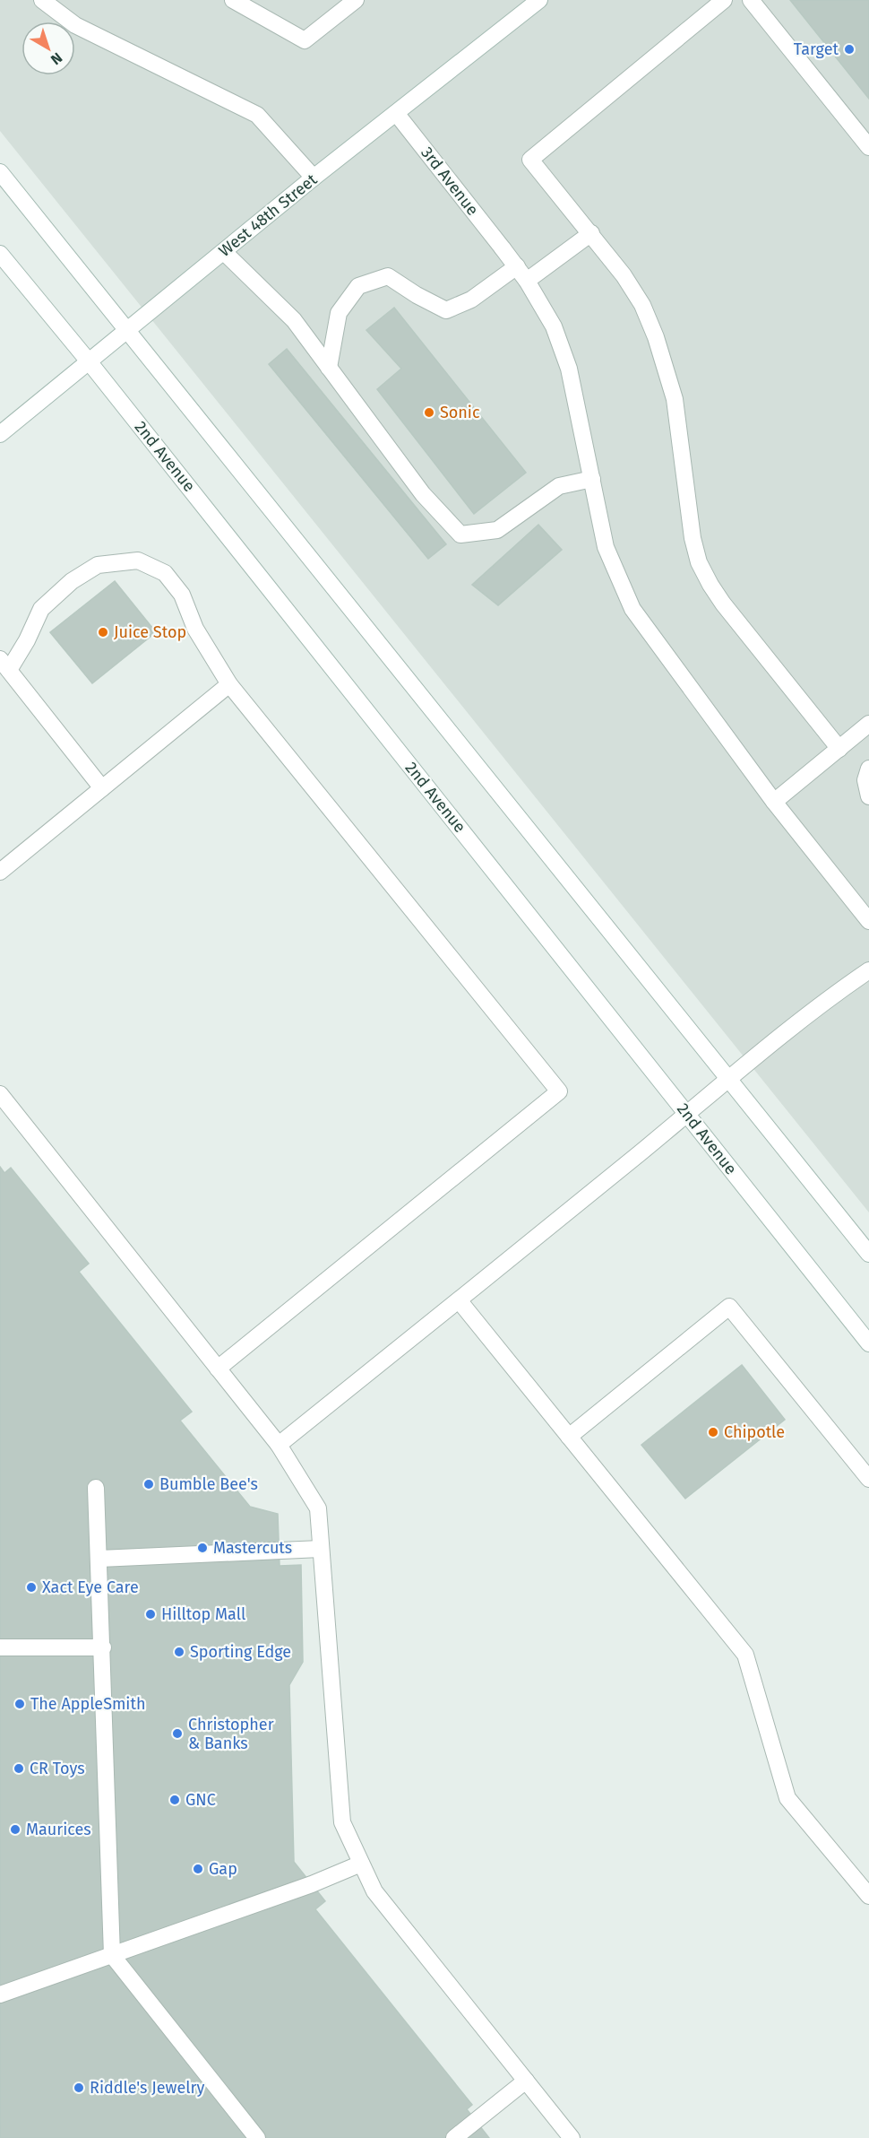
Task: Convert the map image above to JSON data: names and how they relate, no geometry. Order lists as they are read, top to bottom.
{
  "streets": {
    "main road": ["3rd Avenue", "West 48th Street", "2nd Avenue"]
  },
  "crossings": [
    ["3rd Avenue", "West 48th Street"],
    ["West 48th Street", "2nd Avenue"]
  ],
  "places": [
    "Target",
    "Sonic",
    "Juice Stop",
    "Chipotle",
    "Bumble Bee's",
    "Mastercuts",
    "Xact Eye Care",
    "Hilltop Mall",
    "Sporting Edge",
    "The AppleSmith",
    "Christopher & Banks",
    "CR Toys",
    "GNC",
    "Maurices",
    "Gap",
    "Riddle's Jewelry"
  ],
  "north": "bottom right"
}
